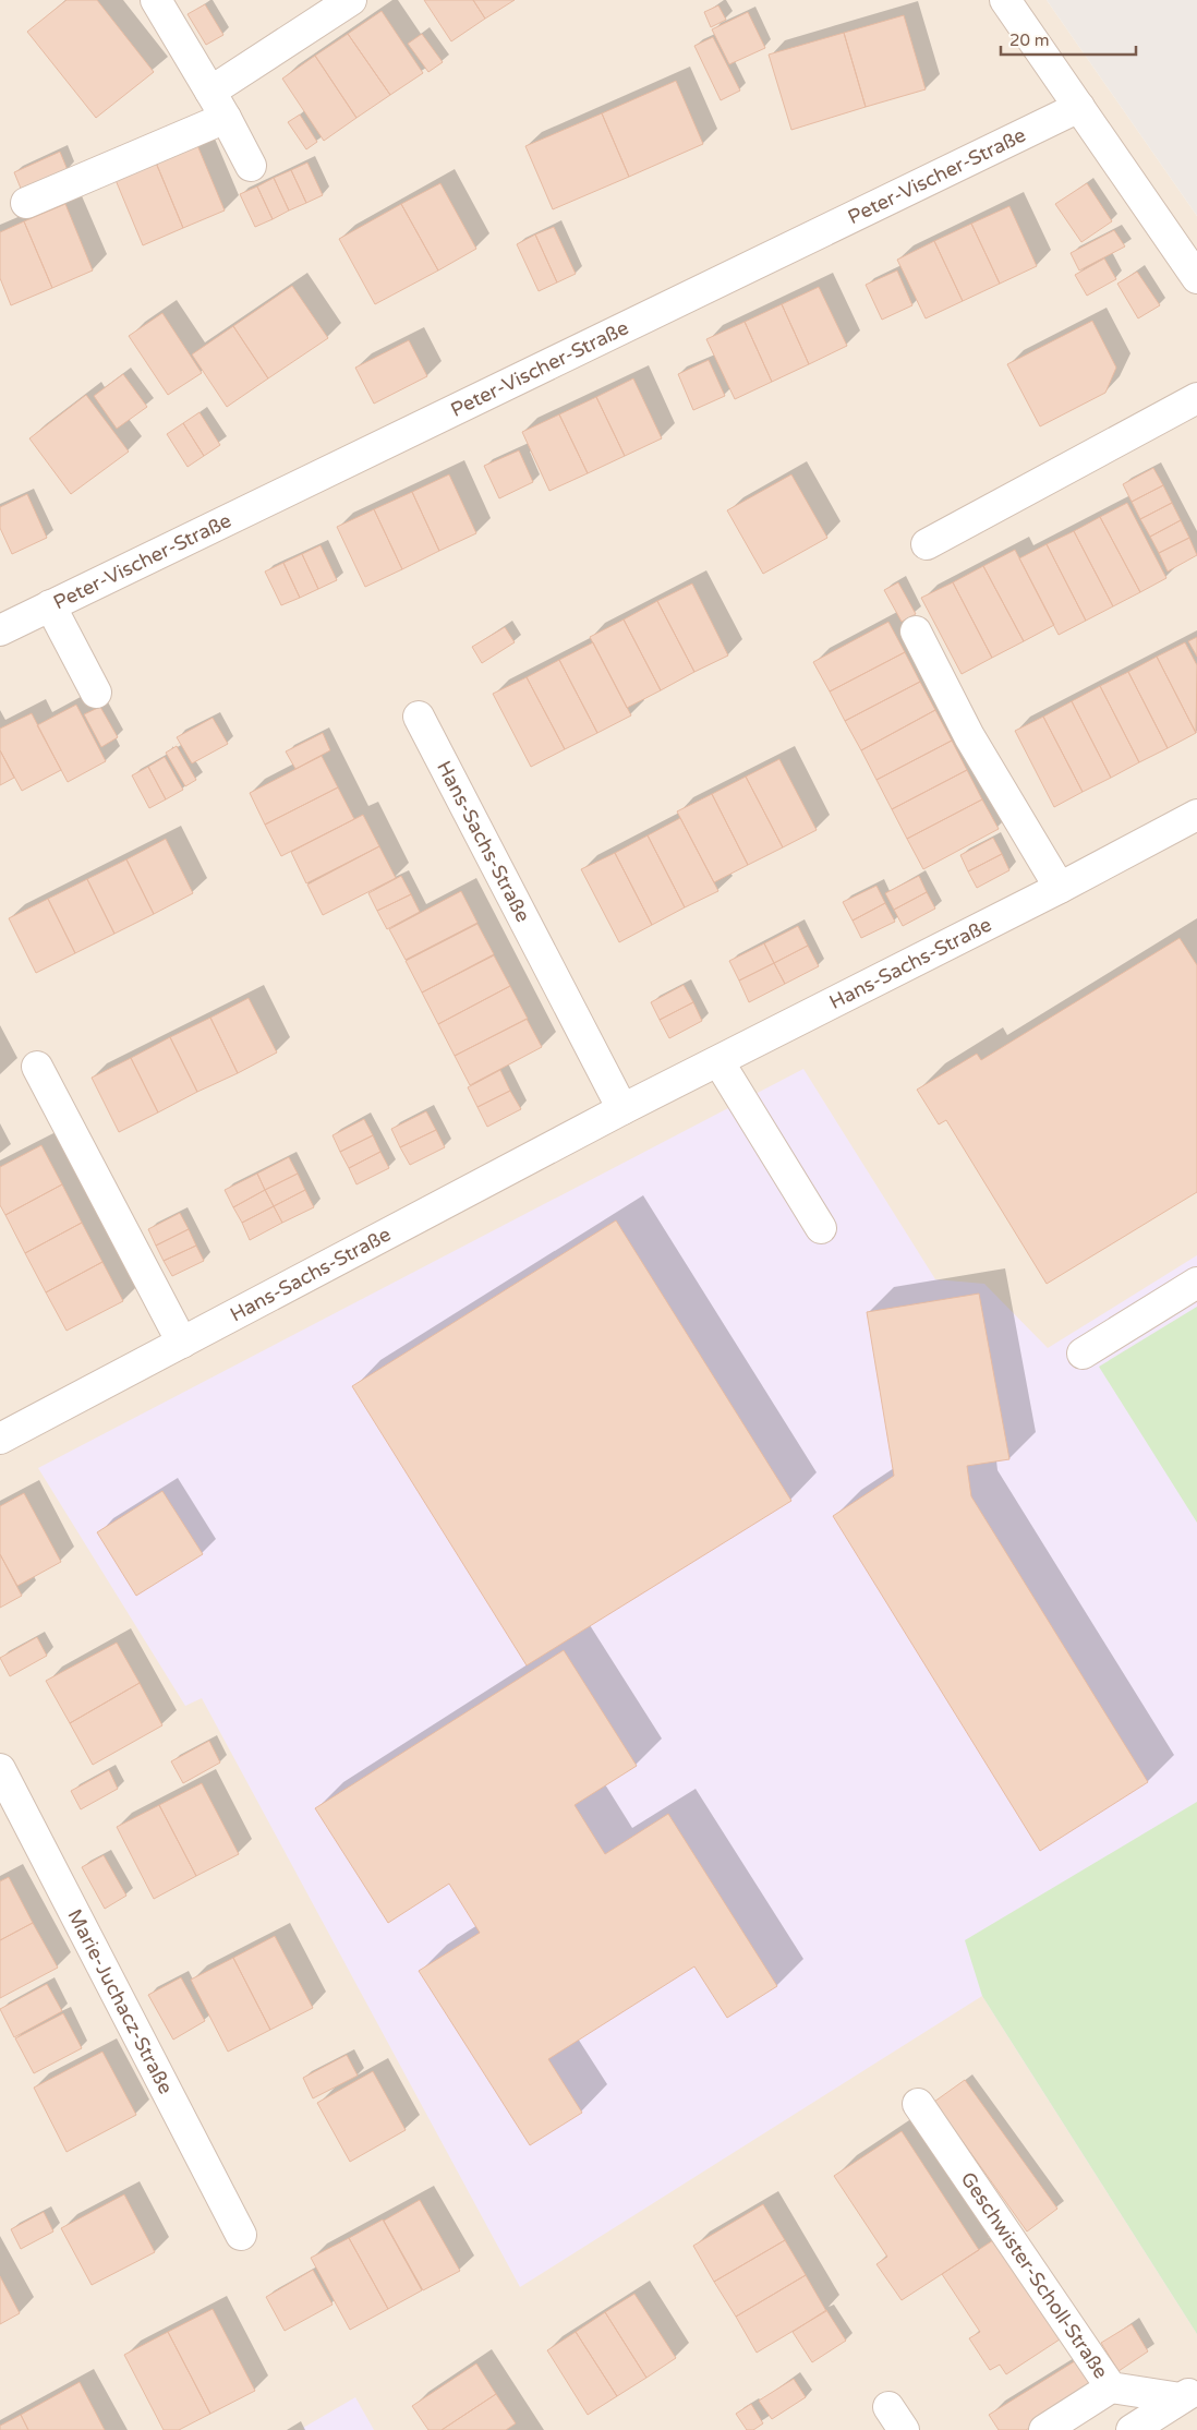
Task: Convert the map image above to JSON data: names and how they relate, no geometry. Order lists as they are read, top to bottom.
{
  "streets": {
    "street": [
      "Peter-Vischer-Straße",
      "Hans-Sachs-Straße",
      "Marie-Juchacz-Straße",
      "Geschwister-Scholl-Straße"
    ]
  },
  "scale_bar": "20 m"
}
